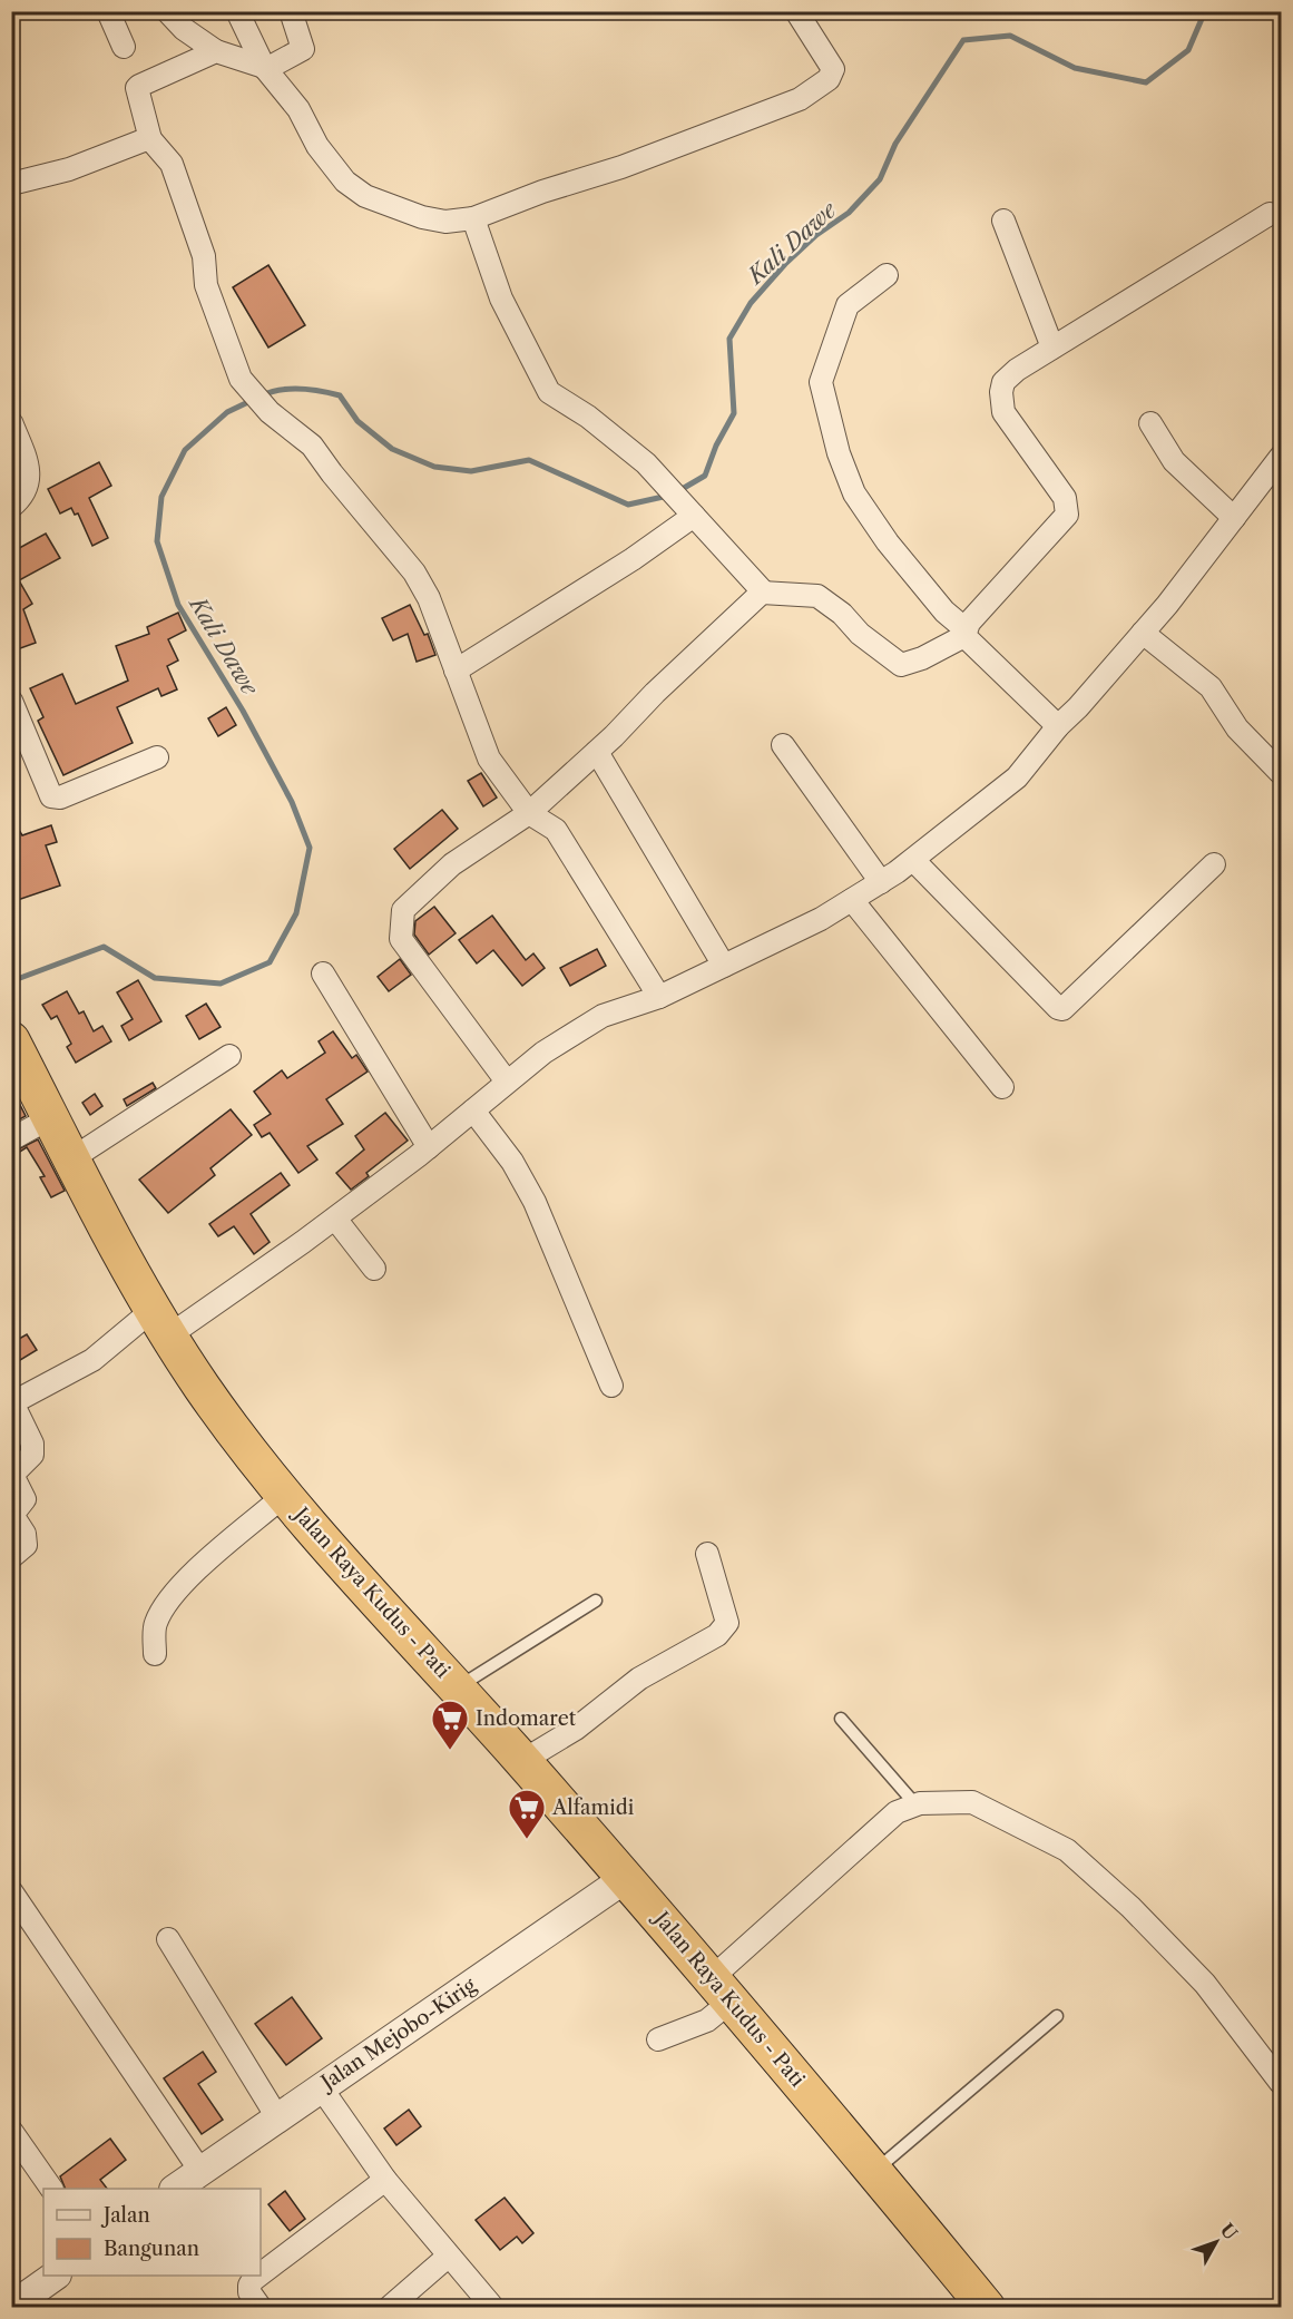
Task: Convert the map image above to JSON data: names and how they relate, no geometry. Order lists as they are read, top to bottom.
{
  "streets": {
    "highway": ["Jalan Raya Kudus - Pati"],
    "street": ["Jalan Mejobo-Kirig"]
  },
  "crossings": [
    ["Jalan Raya Kudus - Pati", "Jalan Mejobo-Kirig"]
  ],
  "water": ["Kali Dawe"],
  "places": {
    "supermarket": ["Indomaret", "Alfamidi"]
  },
  "legend": ["Jalan", "Bangunan"],
  "north": "top right"
}
